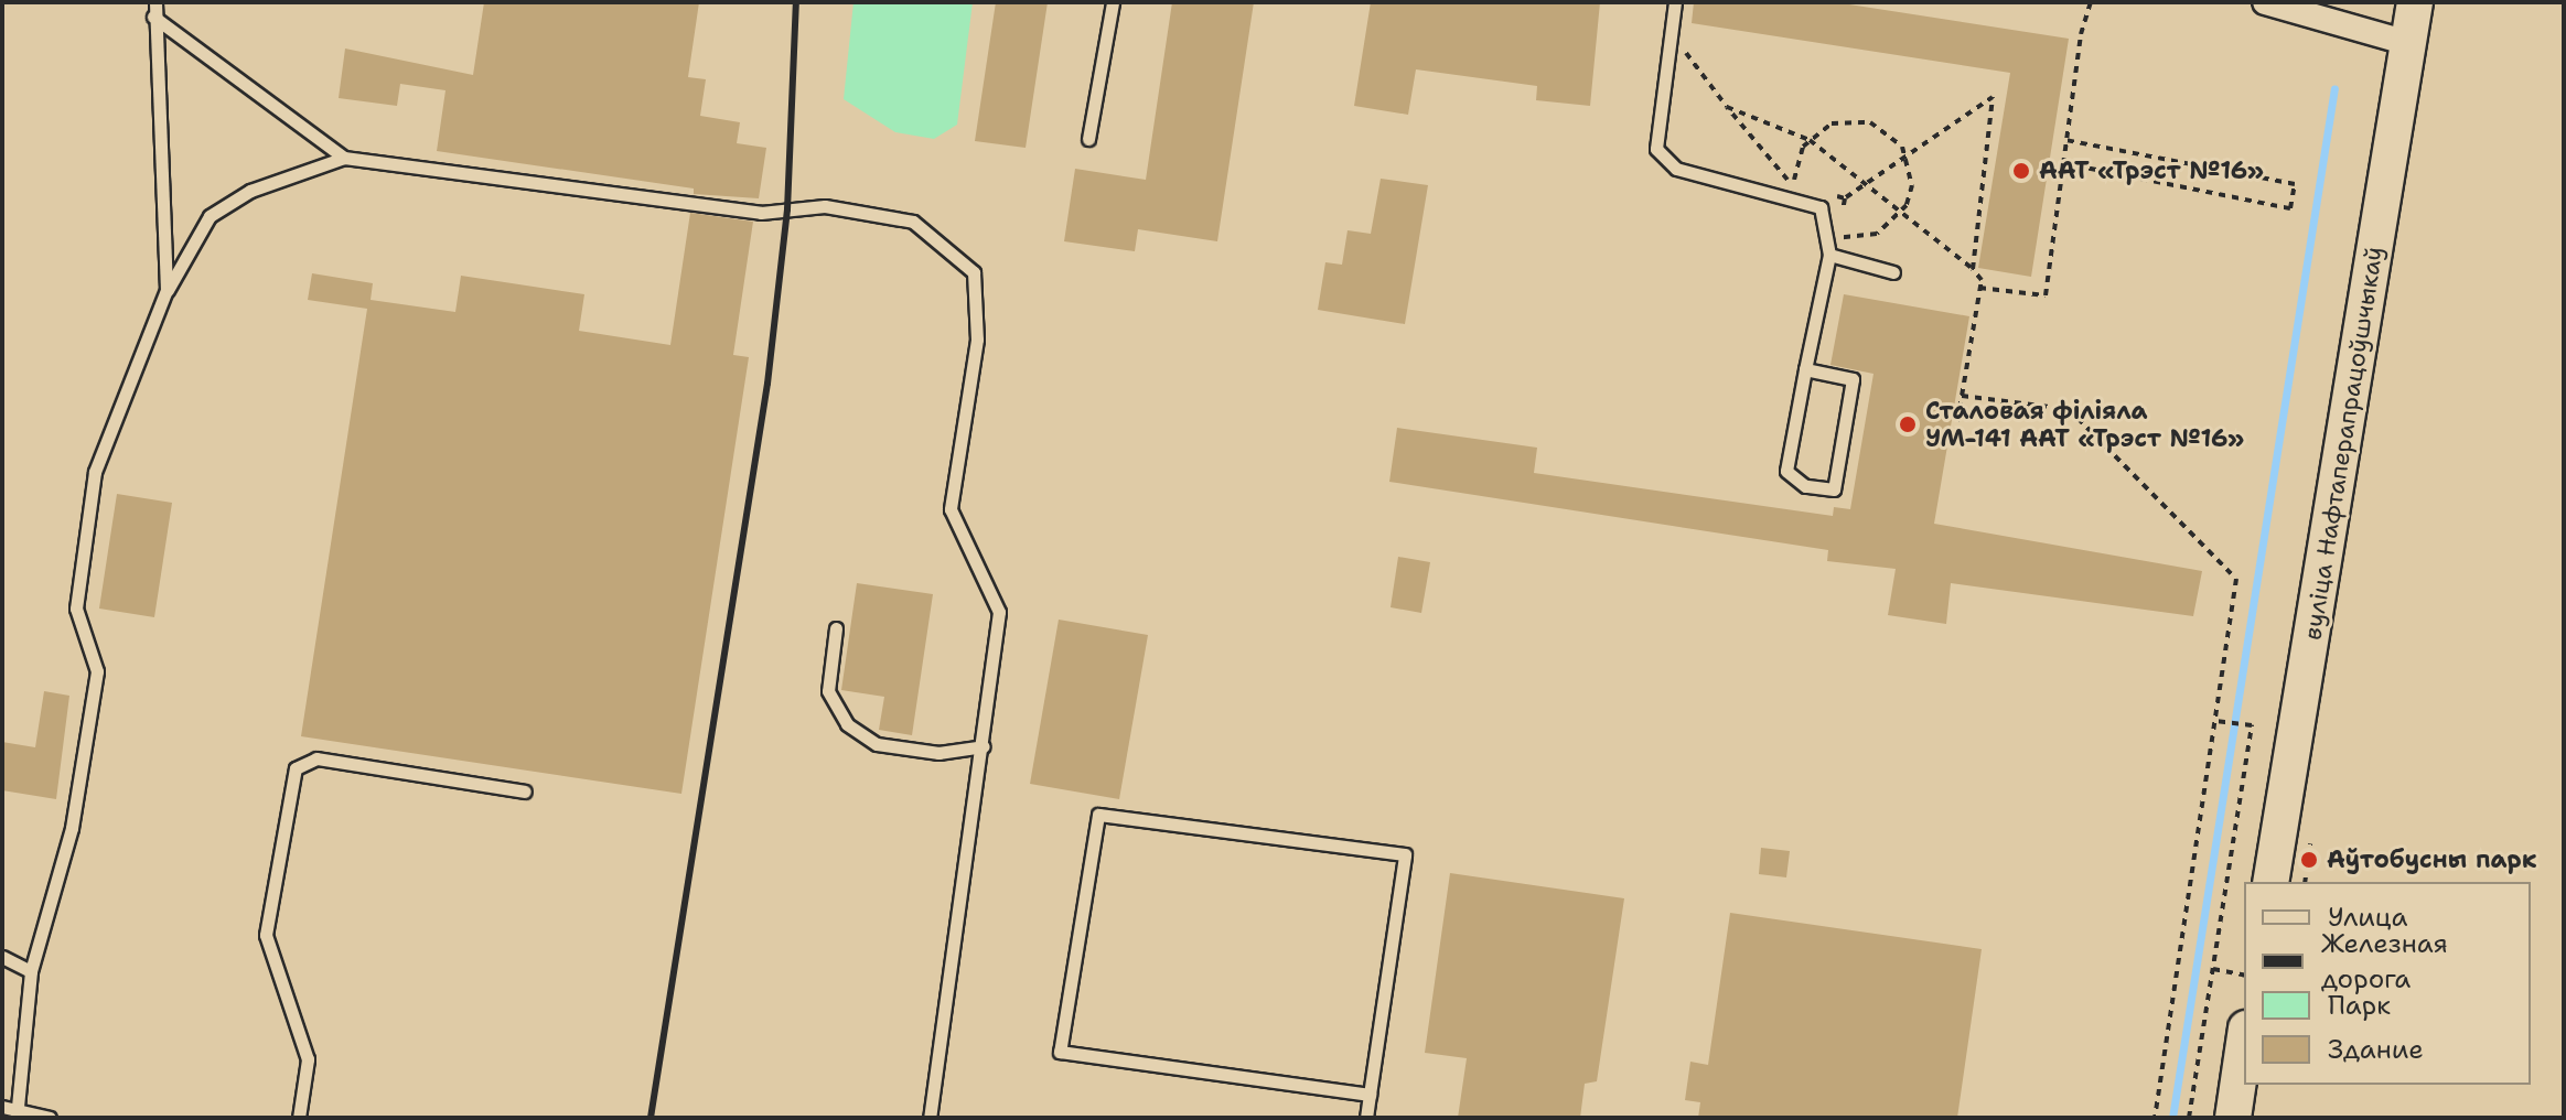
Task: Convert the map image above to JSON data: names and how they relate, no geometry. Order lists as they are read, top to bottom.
{
  "streets": {
    "main road": ["вуліца Нафтаперапрацоўшчыкаў"]
  },
  "places": ["ААТ «Трэст №16»", "Сталовая філіяла УМ-141 ААТ «Трэст №16»", "Аўтобусны парк"],
  "legend": [
    "Улица",
    "Железная дорога",
    "Парк",
    "Здание"
  ]
}
